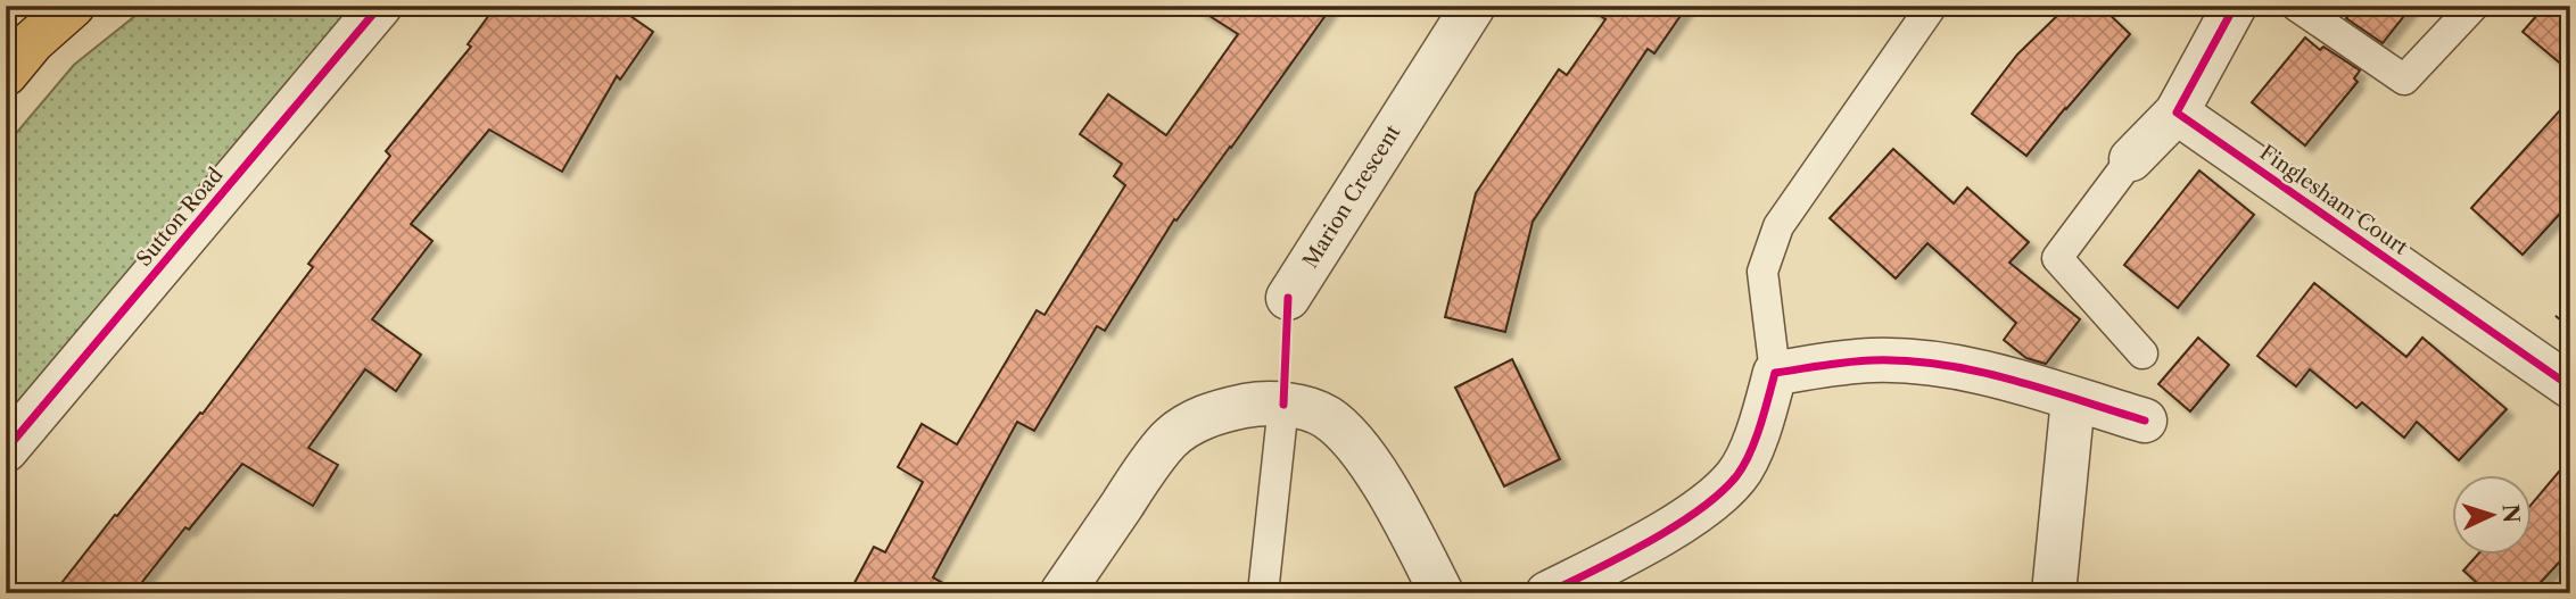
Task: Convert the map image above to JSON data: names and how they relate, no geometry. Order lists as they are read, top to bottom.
{
  "streets": {
    "street": ["Marion Crescent", "Finglesham Court", "Sutton Road"]
  },
  "north": "right"
}
